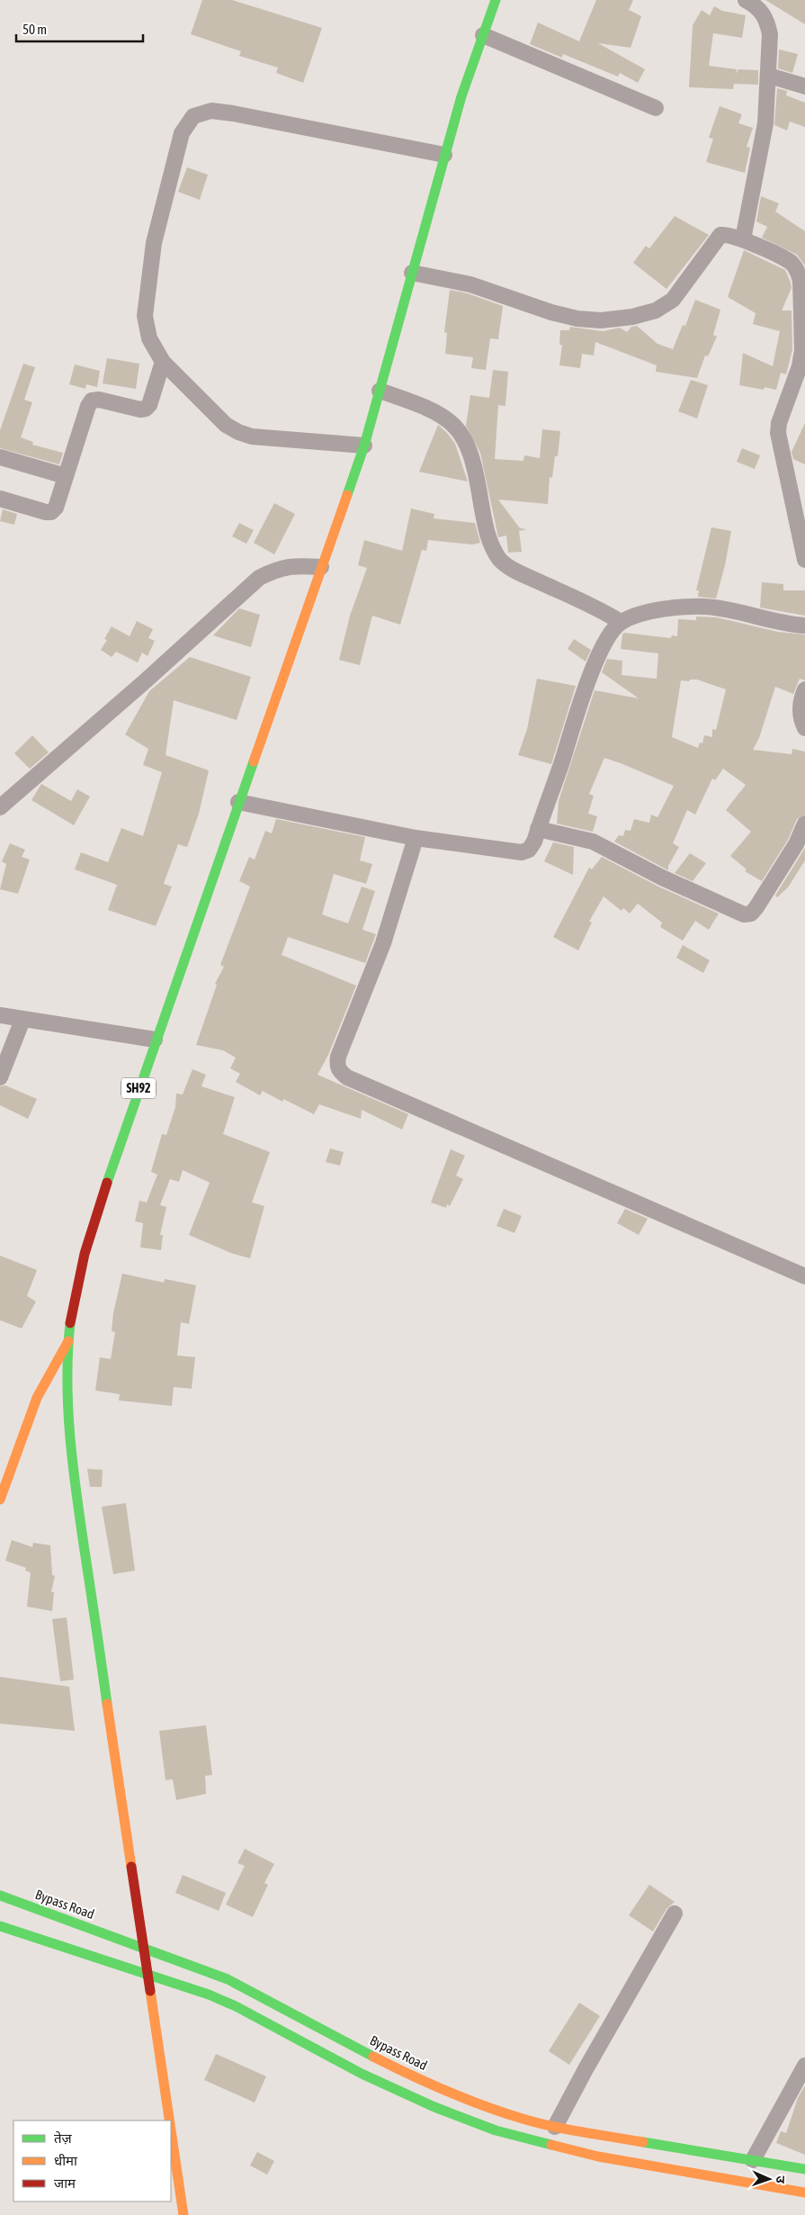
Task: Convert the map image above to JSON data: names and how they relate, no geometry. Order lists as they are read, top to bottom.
{
  "streets": {
    "main road": ["SH92", "Bypass Road"]
  },
  "crossings": [
    ["SH92", "Bypass Road"]
  ],
  "legend": ["तेज़", "धीमा", "जाम"],
  "scale_bar": "50 m",
  "north": "right"
}
